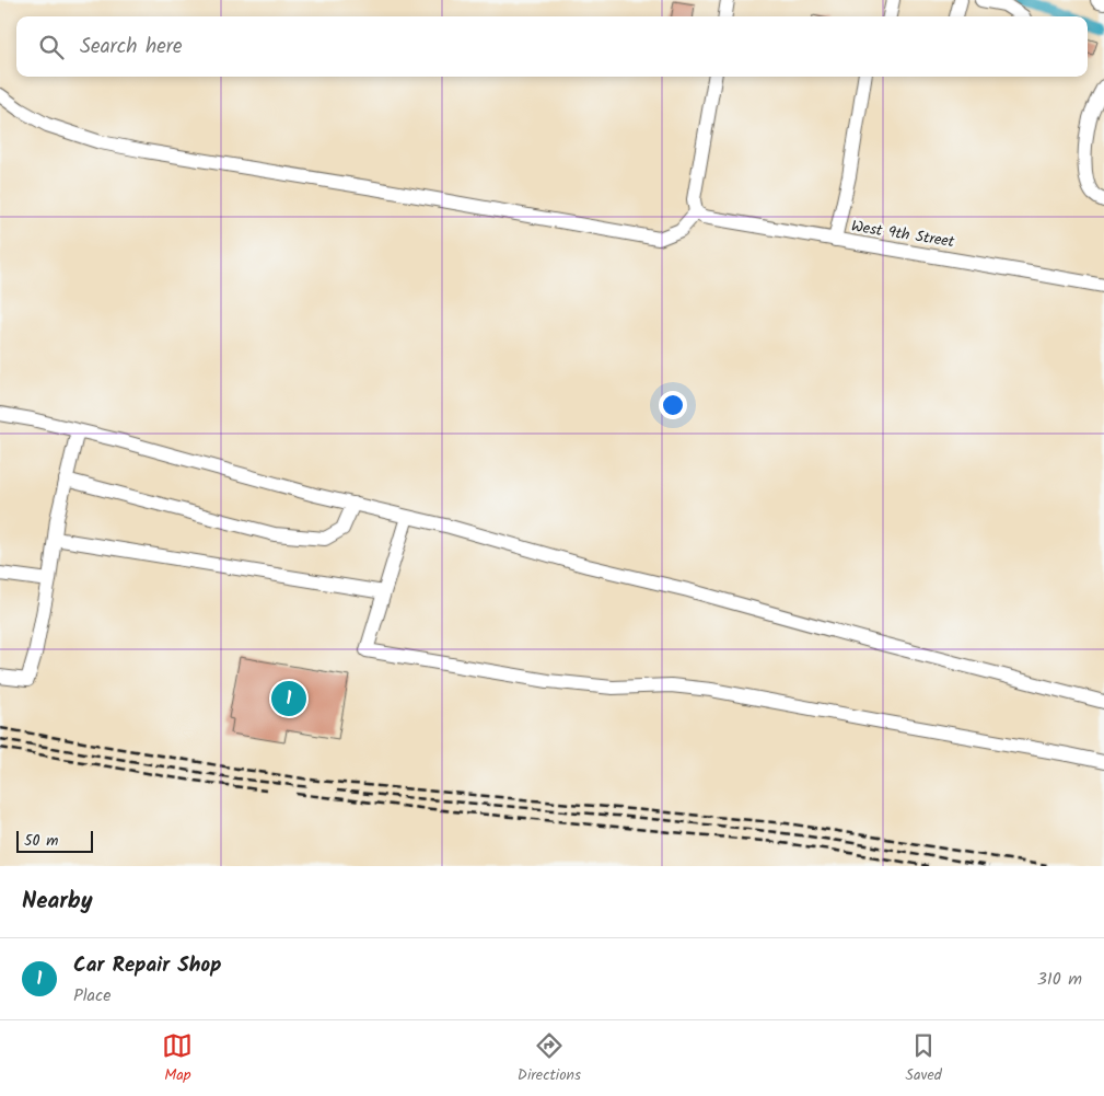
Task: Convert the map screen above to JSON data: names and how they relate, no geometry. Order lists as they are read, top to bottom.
{
  "streets": {
    "street": ["West 9th Street"]
  },
  "scale_bar": "50 m",
  "page": {
    "search": "Search here",
    "pins": "1",
    "scale": "50 m",
    "heading": "Nearby",
    "list": [
      {
        "mark": "1",
        "name": "Car Repair Shop",
        "note": "Place",
        "value": "310 m"
      }
    ],
    "nav": ["Map", "Directions", "Saved"]
  }
}
